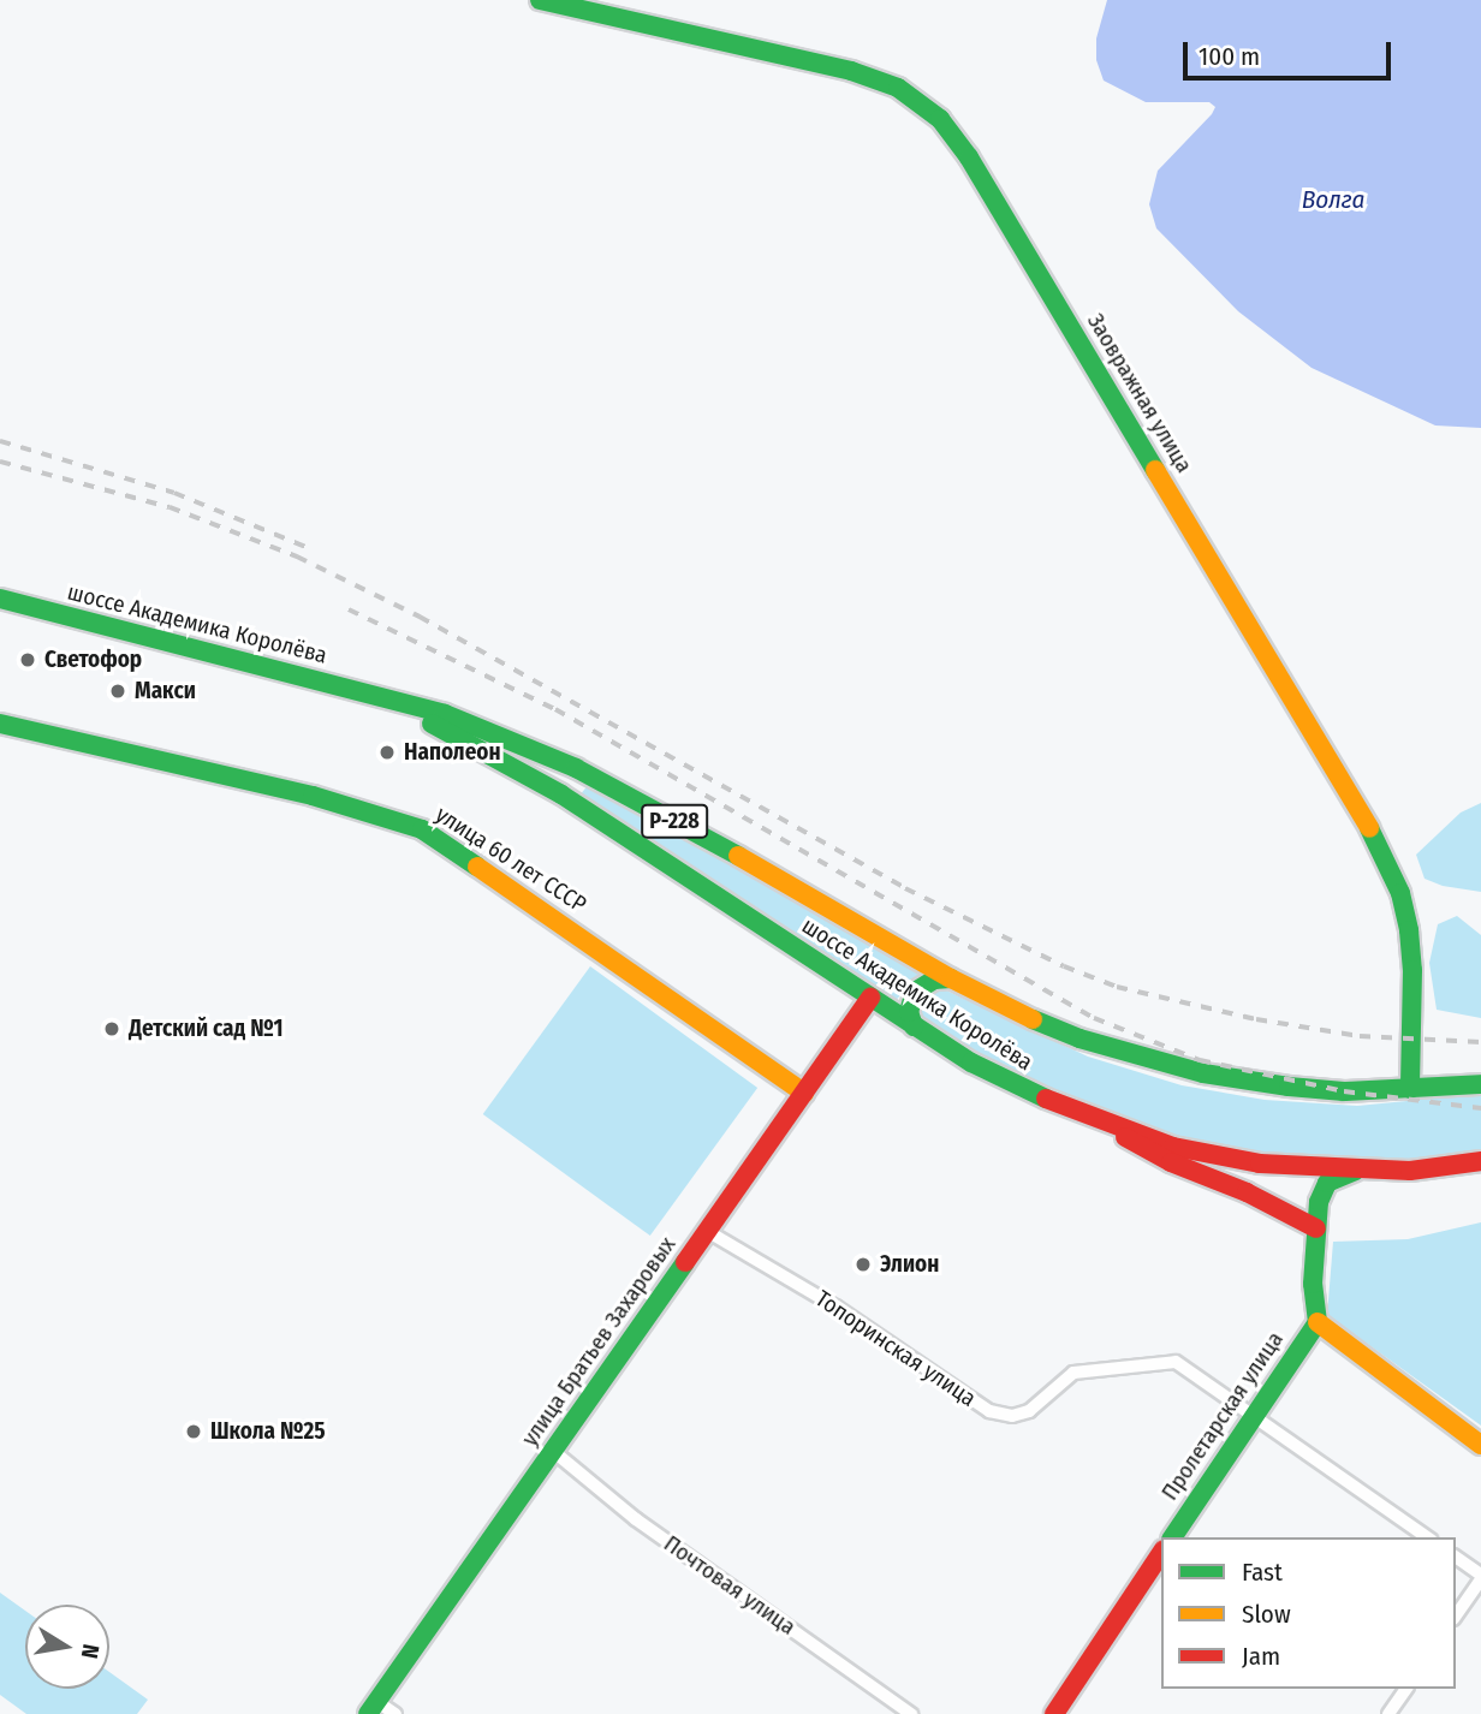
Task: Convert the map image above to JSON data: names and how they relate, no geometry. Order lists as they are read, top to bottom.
{
  "streets": {
    "main road": [
      "Заовражная улица",
      "шоссе Академика Королёва",
      "Р-228",
      "улица 60 лет СССР",
      "улица Братьев Захаровых",
      "Пролетарская улица"
    ],
    "street": ["Топоринская улица", "Почтовая улица"]
  },
  "crossings": [
    ["Заовражная улица", "шоссе Академика Королёва"],
    ["шоссе Академика Королёва", "улица Братьев Захаровых"],
    ["улица 60 лет СССР", "улица Братьев Захаровых"],
    ["улица Братьев Захаровых", "Топоринская улица"],
    ["улица Братьев Захаровых", "Почтовая улица"],
    ["Топоринская улица", "Пролетарская улица"]
  ],
  "water": ["Волга"],
  "places": [
    "Светофор",
    "Макси",
    "Наполеон",
    "Детский сад №1",
    "Элион",
    "Школа №25"
  ],
  "legend": ["Fast", "Slow", "Jam"],
  "scale_bar": "100 m",
  "north": "right"
}
